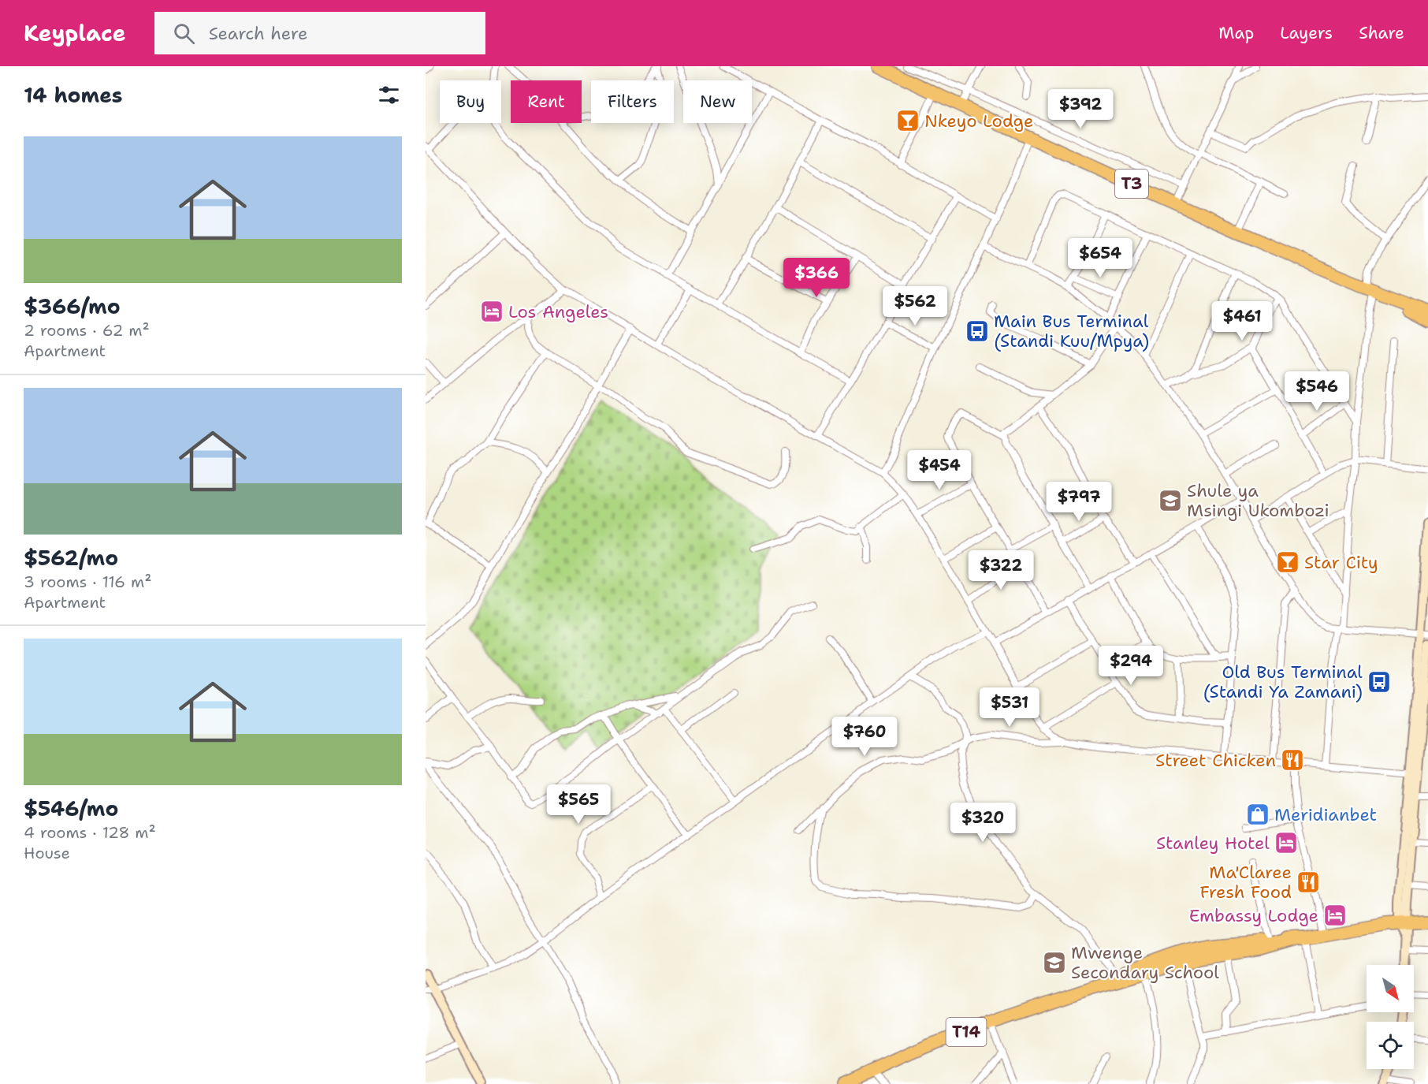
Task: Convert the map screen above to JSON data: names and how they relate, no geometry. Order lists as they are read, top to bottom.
{
  "streets": {
    "highway": ["T3", "T14"]
  },
  "places": {
    "bar": ["Nkeyo Lodge", "Star City"],
    "hotel": ["Los Angeles", "Stanley Hotel", "Embassy Lodge"],
    "bus stop": ["Main Bus Terminal (Standi Kuu/Mpya)", "Old Bus Terminal (Standi Ya Zamani)"],
    "school or university": ["Shule ya Msingi Ukombozi", "Mwenge Secondary School"],
    "restaurant": ["Street Chicken", "Ma'Claree Fresh Food"],
    "shop": ["Meridianbet"]
  },
  "north": "bottom right",
  "page": {
    "header": "Keyplace",
    "search": "Search here",
    "nav": ["Map", "Layers", "Share"],
    "heading": "14 homes",
    "chip": [
      "Buy",
      "Rent",
      "Filters",
      "New"
    ],
    "price": [
      "$392",
      "$654",
      "$366",
      "$562",
      "$461",
      "$546",
      "$454",
      "$797",
      "$322",
      "$294",
      "$531",
      "$760",
      "$565",
      "$320"
    ],
    "list": [
      {
        "name": "$366/mo",
        "note": "2 rooms · 62 m² · Apartment"
      },
      {
        "name": "$562/mo",
        "note": "3 rooms · 116 m² · Apartment"
      },
      {
        "name": "$546/mo",
        "note": "4 rooms · 128 m² · House"
      }
    ]
  }
}
